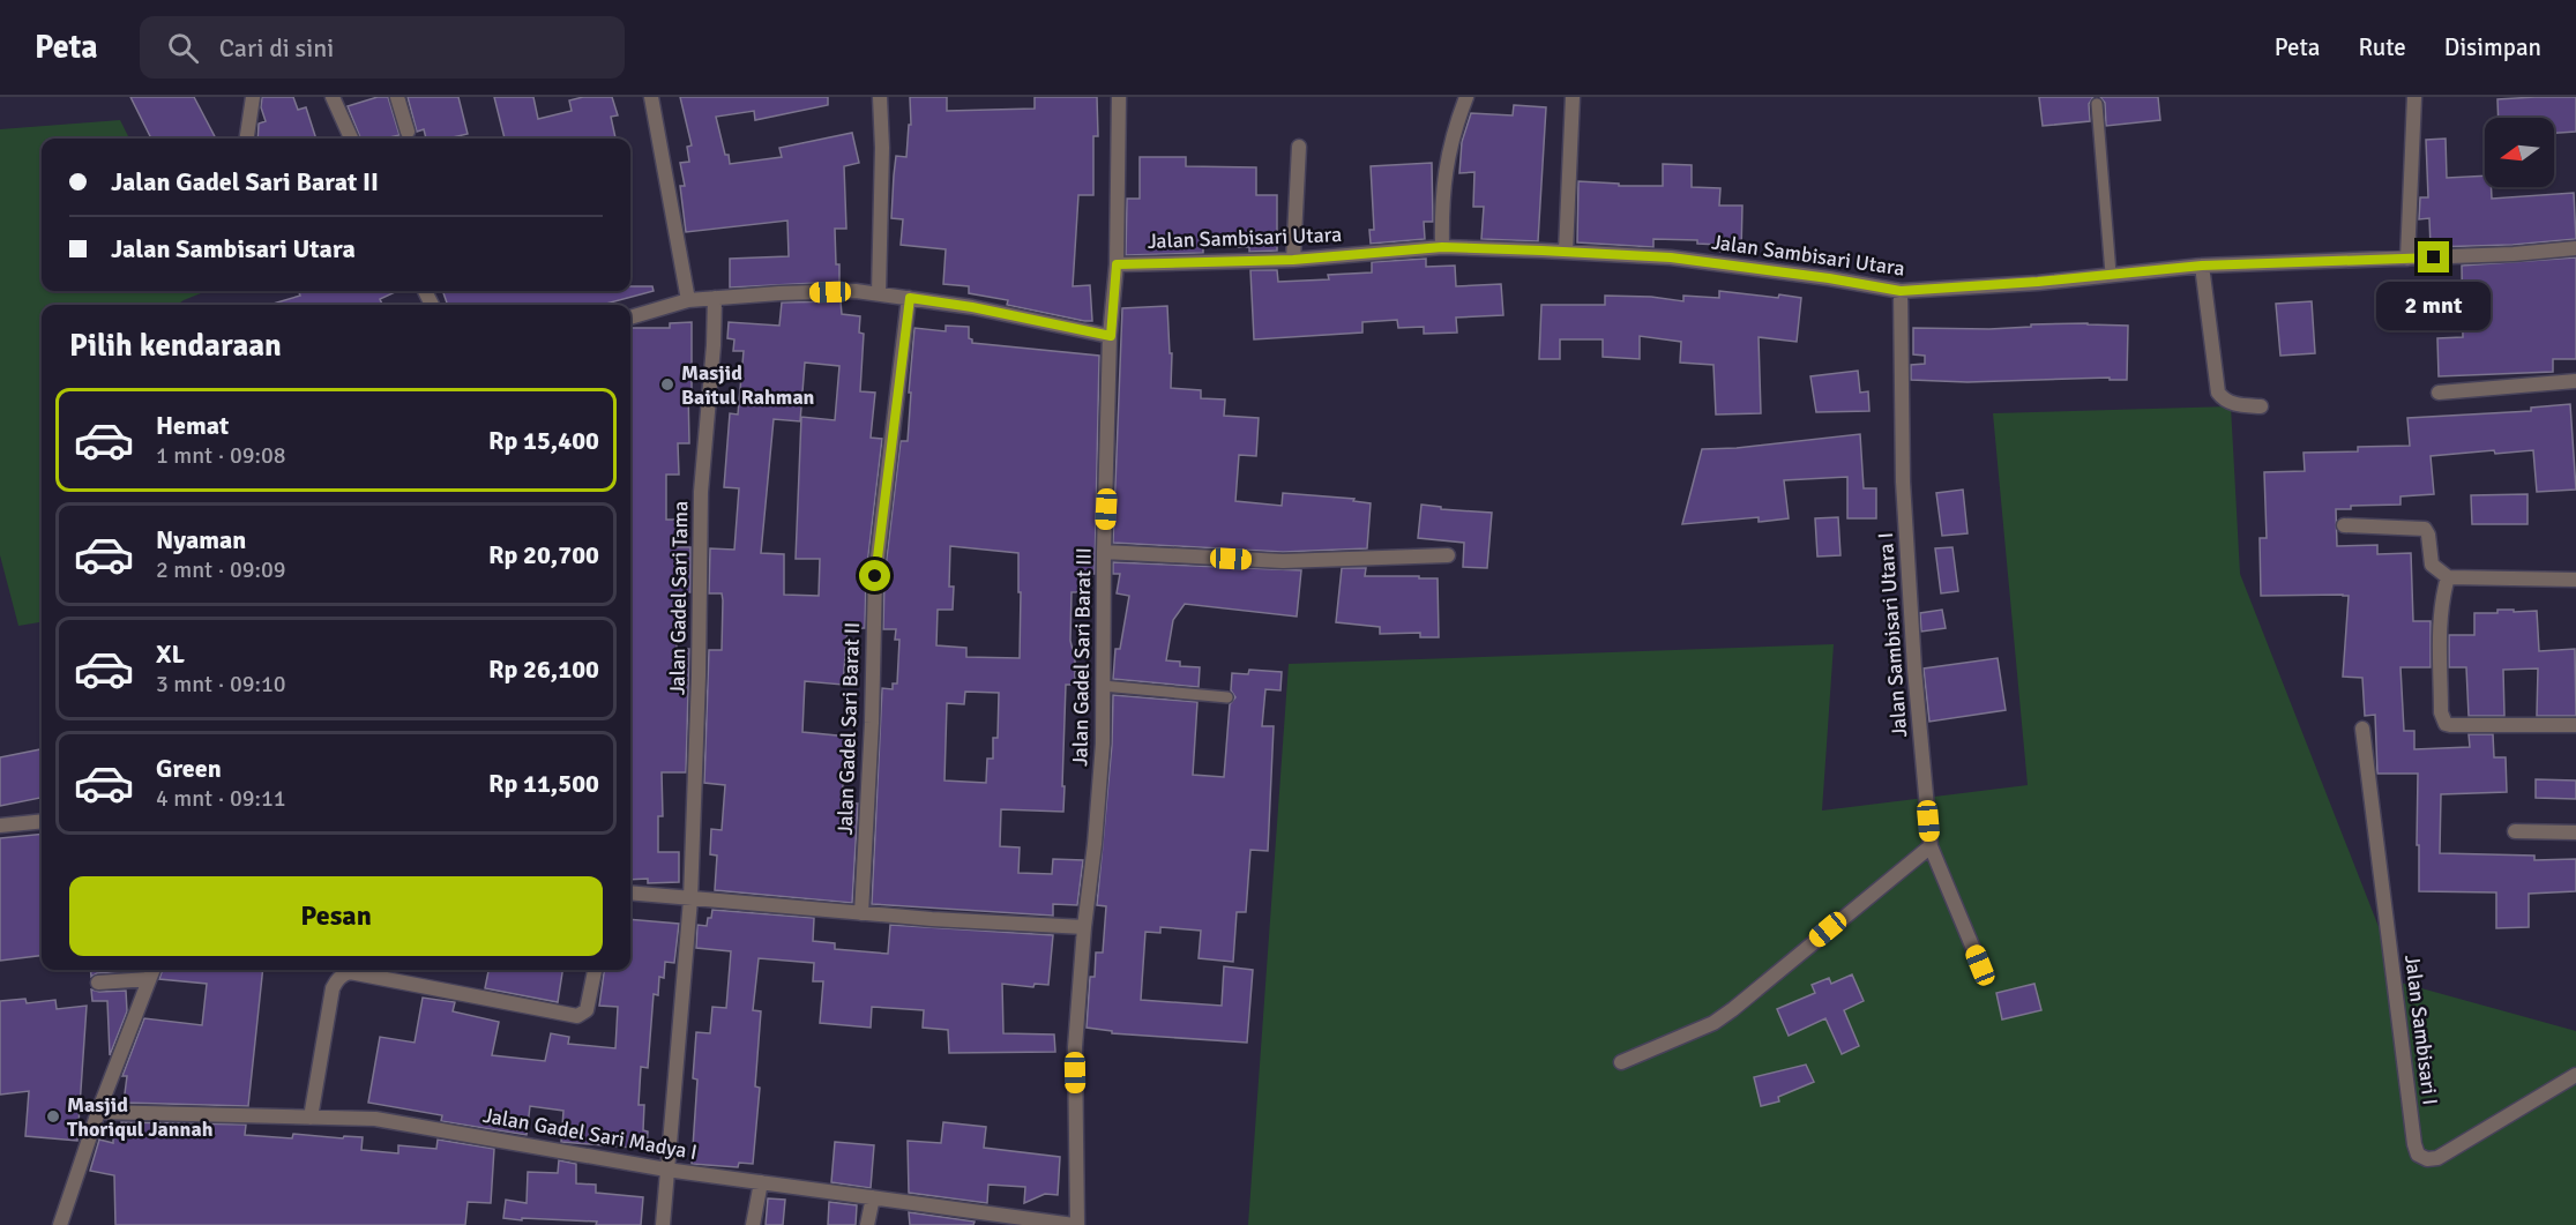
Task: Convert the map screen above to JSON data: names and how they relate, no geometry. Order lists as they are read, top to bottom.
{
  "streets": {
    "street": [
      "Jalan Sambisari Utara",
      "Jalan Gadel Sari Tama",
      "Jalan Sambisari Utara I",
      "Jalan Gadel Sari Barat III",
      "Jalan Gadel Sari Barat II",
      "Jalan Sambisari I",
      "Jalan Gadel Sari Madya I"
    ]
  },
  "crossings": [
    ["Jalan Sambisari Utara", "Jalan Sambisari Utara I"],
    ["Jalan Sambisari Utara", "Jalan Gadel Sari Barat III"],
    ["Jalan Gadel Sari Tama", "Jalan Gadel Sari Madya I"],
    ["Jalan Gadel Sari Barat III", "Jalan Gadel Sari Madya I"]
  ],
  "places": ["Masjid Baitul Rahman", "Masjid Thoriqul Jannah"],
  "north": "left",
  "page": {
    "header": "Peta",
    "search": "Cari di sini",
    "nav": ["Peta", "Rute", "Disimpan"],
    "banner": ["Jalan Gadel Sari Barat II", "Jalan Sambisari Utara"],
    "bubble": "2 mnt",
    "heading": "Pilih kendaraan",
    "list": [
      {
        "name": "Hemat",
        "note": "1 mnt · 09:08",
        "value": "Rp 15,400"
      },
      {
        "name": "Nyaman",
        "note": "2 mnt · 09:09",
        "value": "Rp 20,700"
      },
      {
        "name": "XL",
        "note": "3 mnt · 09:10",
        "value": "Rp 26,100"
      },
      {
        "name": "Green",
        "note": "4 mnt · 09:11",
        "value": "Rp 11,500"
      }
    ],
    "buttons": "Pesan"
  }
}
